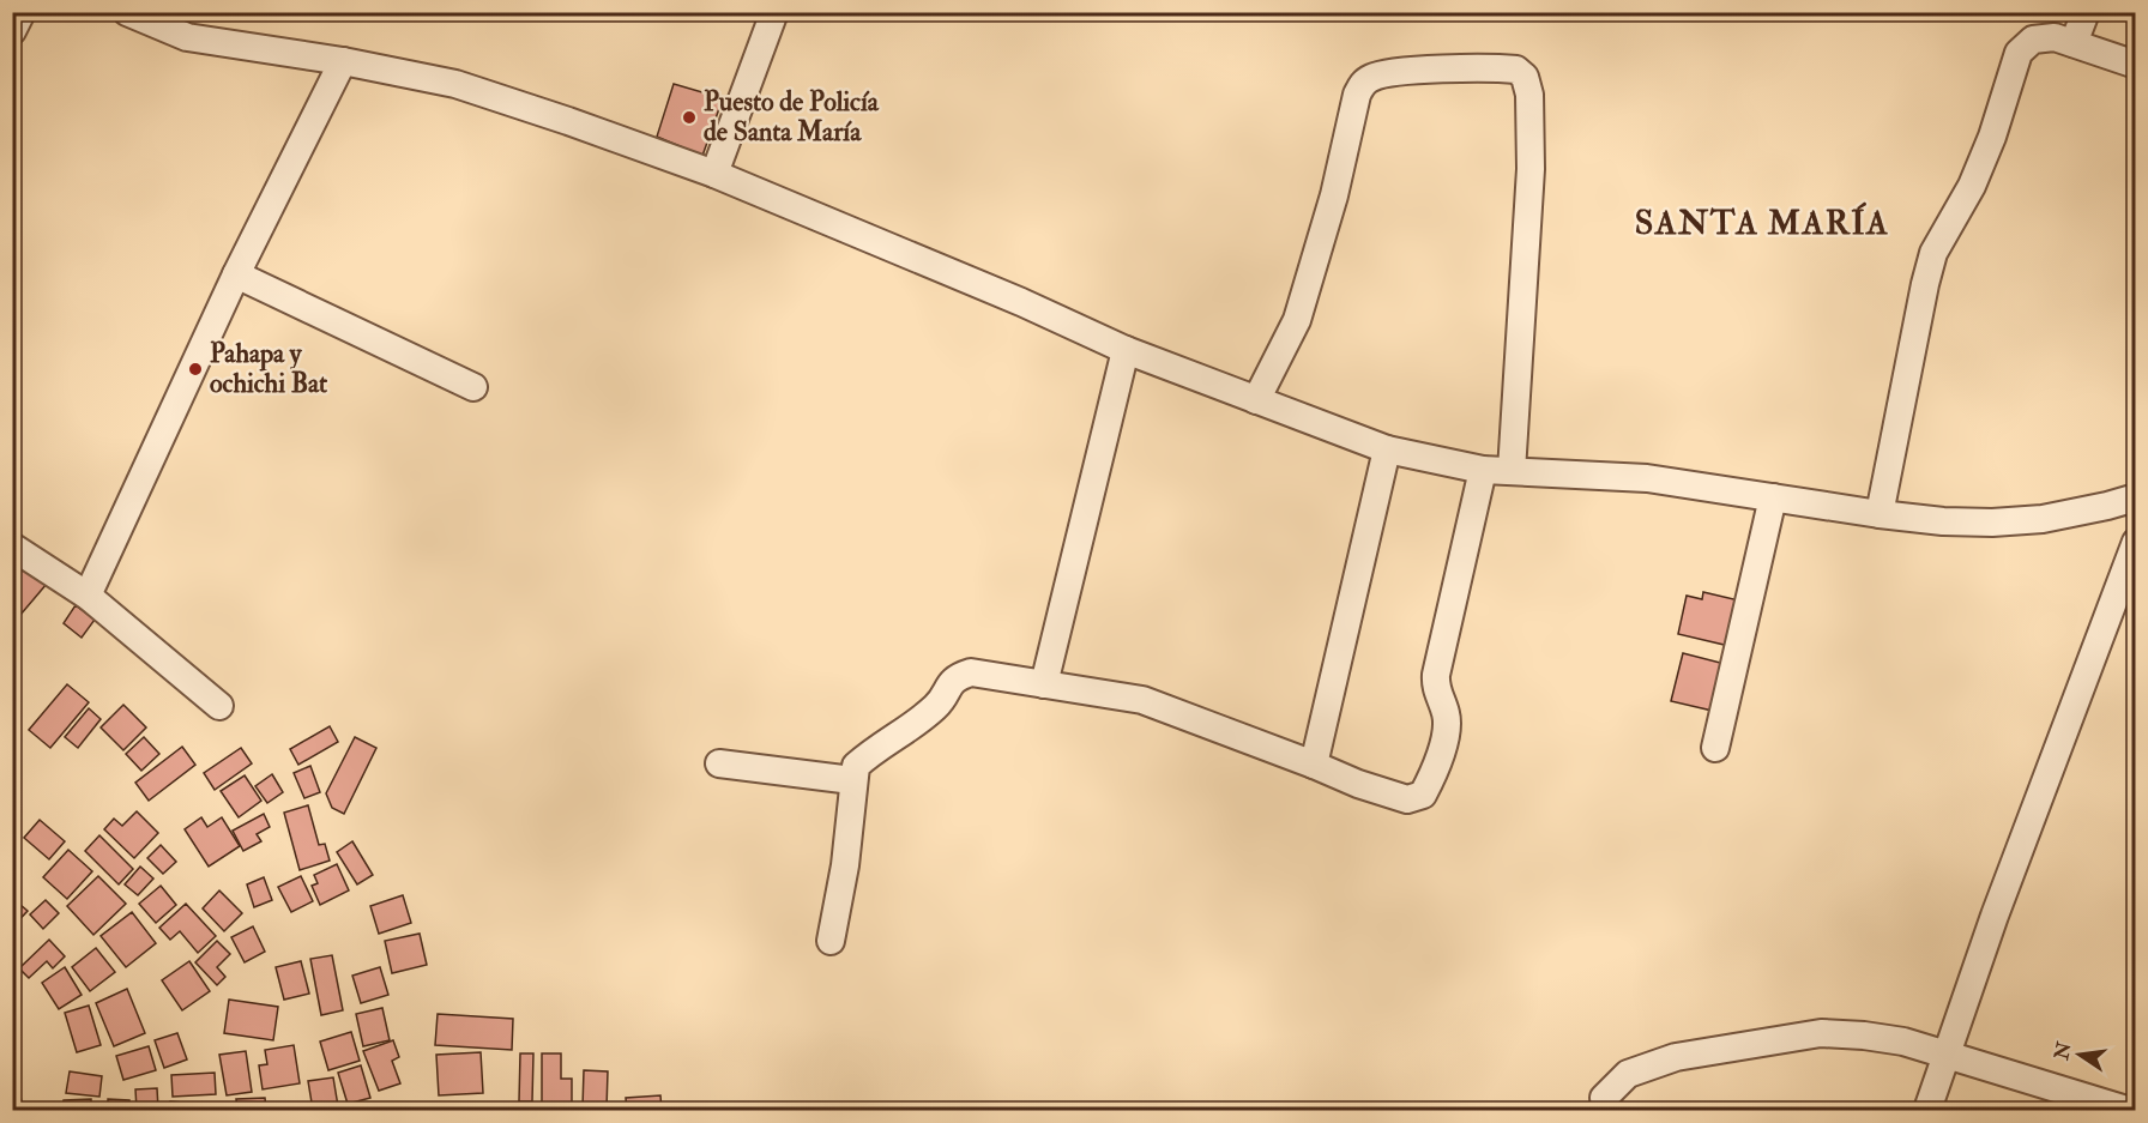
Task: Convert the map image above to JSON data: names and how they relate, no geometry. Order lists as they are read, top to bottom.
{
  "districts": ["SANTA MARÍA"],
  "places": ["Puesto de Policía de Santa María", "Pahapa y ochichi Bat"],
  "north": "left"
}
